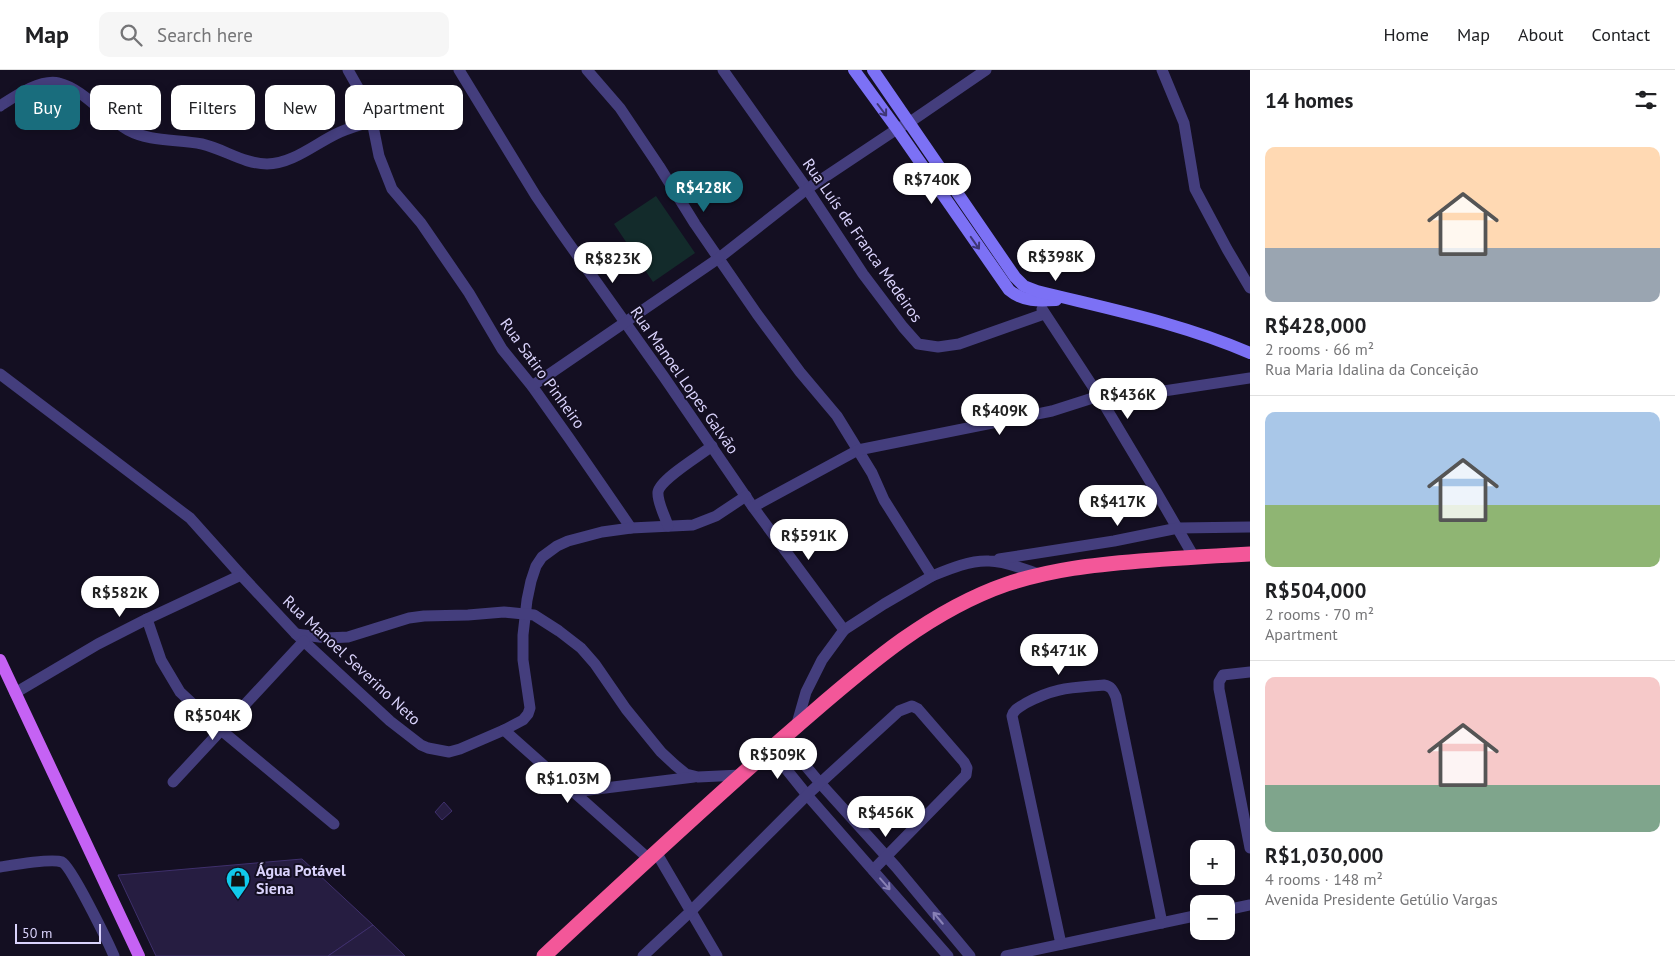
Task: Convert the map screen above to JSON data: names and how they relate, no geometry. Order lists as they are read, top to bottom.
{
  "streets": {
    "street": [
      "Rua Luís de Franca Medeiros",
      "Rua Satiro Pinheiro",
      "Rua Manoel Lopes Galvão",
      "Rua Manoel Severino Neto"
    ]
  },
  "crossings": [
    ["Rua Satiro Pinheiro", "Rua Manoel Severino Neto"],
    ["Rua Manoel Lopes Galvão", "Rua Manoel Severino Neto"]
  ],
  "places": {
    "shop": ["Água Potável Siena"]
  },
  "scale_bar": "50 m",
  "page": {
    "header": "Map",
    "search": "Search here",
    "nav": [
      "Home",
      "Map",
      "About",
      "Contact"
    ],
    "heading": "14 homes",
    "chip": [
      "Buy",
      "Rent",
      "Filters",
      "New",
      "Apartment"
    ],
    "list": [
      {
        "name": "R$428,000",
        "note": "2 rooms · 66 m² · Rua Maria Idalina da Conceição"
      },
      {
        "name": "R$504,000",
        "note": "2 rooms · 70 m² · Apartment"
      },
      {
        "name": "R$1,030,000",
        "note": "4 rooms · 148 m² · Avenida Presidente Getúlio Vargas"
      }
    ],
    "price": [
      "R$740K",
      "R$428K",
      "R$398K",
      "R$823K",
      "R$436K",
      "R$409K",
      "R$417K",
      "R$591K",
      "R$582K",
      "R$471K",
      "R$504K",
      "R$509K",
      "R$1.03M",
      "R$456K"
    ],
    "map_buttons": ["+", "−"],
    "scale": "50 m"
  }
}
